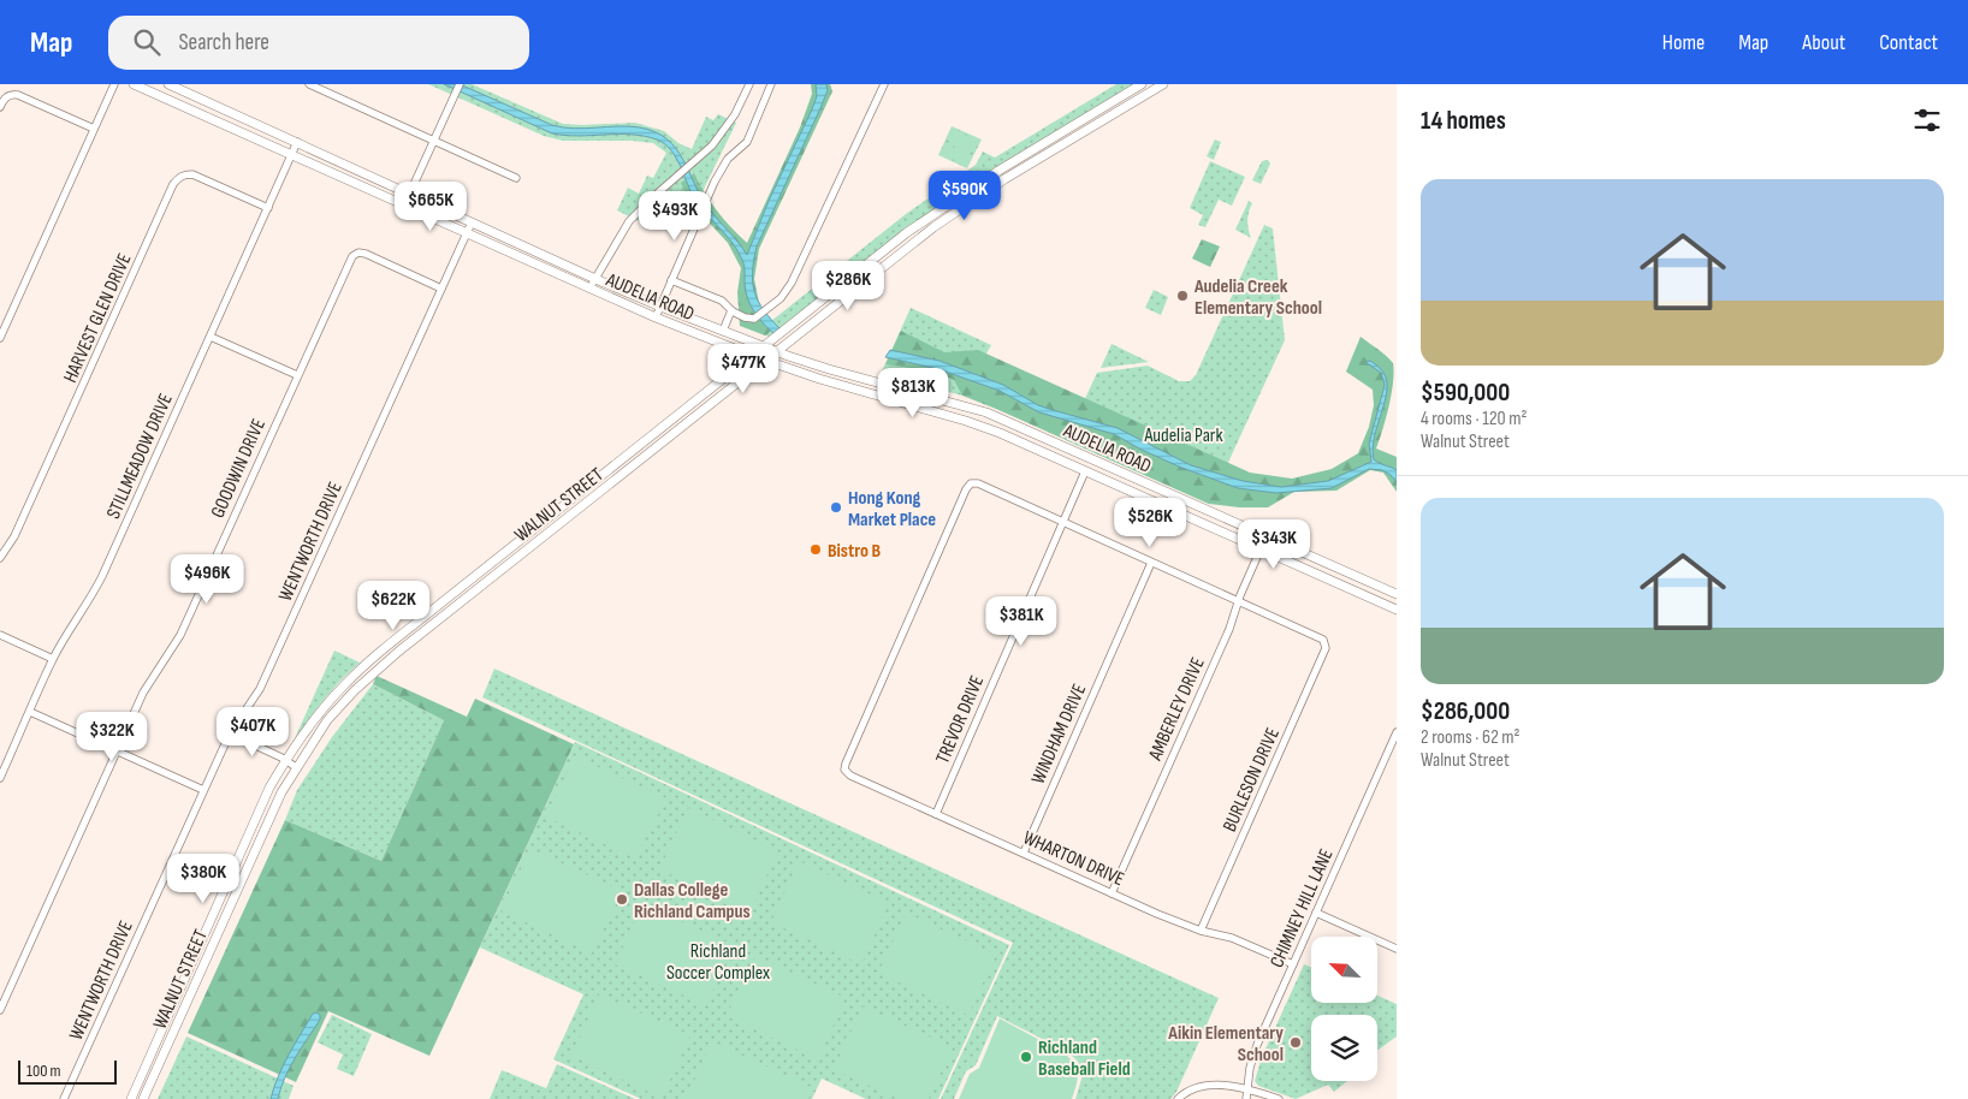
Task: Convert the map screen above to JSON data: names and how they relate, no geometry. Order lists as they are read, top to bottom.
{
  "streets": {
    "main road": ["AUDELIA ROAD", "WALNUT STREET"],
    "street": [
      "HARVEST GLEN DRIVE",
      "STILLMEADOW DRIVE",
      "GOODWIN DRIVE",
      "WENTWORTH DRIVE",
      "AMBERLEY DRIVE",
      "TREVOR DRIVE",
      "WINDHAM DRIVE",
      "BURLESON DRIVE",
      "WHARTON DRIVE",
      "CHIMNEY HILL LANE"
    ]
  },
  "crossings": [
    ["AUDELIA ROAD", "STILLMEADOW DRIVE"],
    ["AUDELIA ROAD", "WALNUT STREET"],
    ["AUDELIA ROAD", "WENTWORTH DRIVE"],
    ["AUDELIA ROAD", "AMBERLEY DRIVE"],
    ["AUDELIA ROAD", "TREVOR DRIVE"],
    ["HARVEST GLEN DRIVE", "STILLMEADOW DRIVE"],
    ["GOODWIN DRIVE", "WENTWORTH DRIVE"],
    ["AMBERLEY DRIVE", "BURLESON DRIVE"],
    ["AMBERLEY DRIVE", "WHARTON DRIVE"],
    ["TREVOR DRIVE", "WHARTON DRIVE"],
    ["WINDHAM DRIVE", "WHARTON DRIVE"],
    ["BURLESON DRIVE", "WHARTON DRIVE"],
    ["WHARTON DRIVE", "CHIMNEY HILL LANE"]
  ],
  "parks": ["Audelia Park", "Richland Soccer Complex"],
  "places": [
    "Audelia Creek Elementary School",
    "Hong Kong Market Place",
    "Bistro B",
    "Dallas College Richland Campus",
    "Aikin Elementary School",
    "Richland Baseball Field"
  ],
  "scale_bar": "100 m",
  "north": "top left",
  "page": {
    "header": "Map",
    "search": "Search here",
    "nav": [
      "Home",
      "Map",
      "About",
      "Contact"
    ],
    "heading": "14 homes",
    "list": [
      {
        "name": "$590,000",
        "note": "4 rooms · 120 m² · Walnut Street"
      },
      {
        "name": "$286,000",
        "note": "2 rooms · 62 m² · Walnut Street"
      }
    ],
    "price": [
      "$590K",
      "$665K",
      "$493K",
      "$286K",
      "$477K",
      "$813K",
      "$526K",
      "$343K",
      "$496K",
      "$622K",
      "$381K",
      "$407K",
      "$322K",
      "$380K"
    ],
    "scale": "100 m"
  }
}
